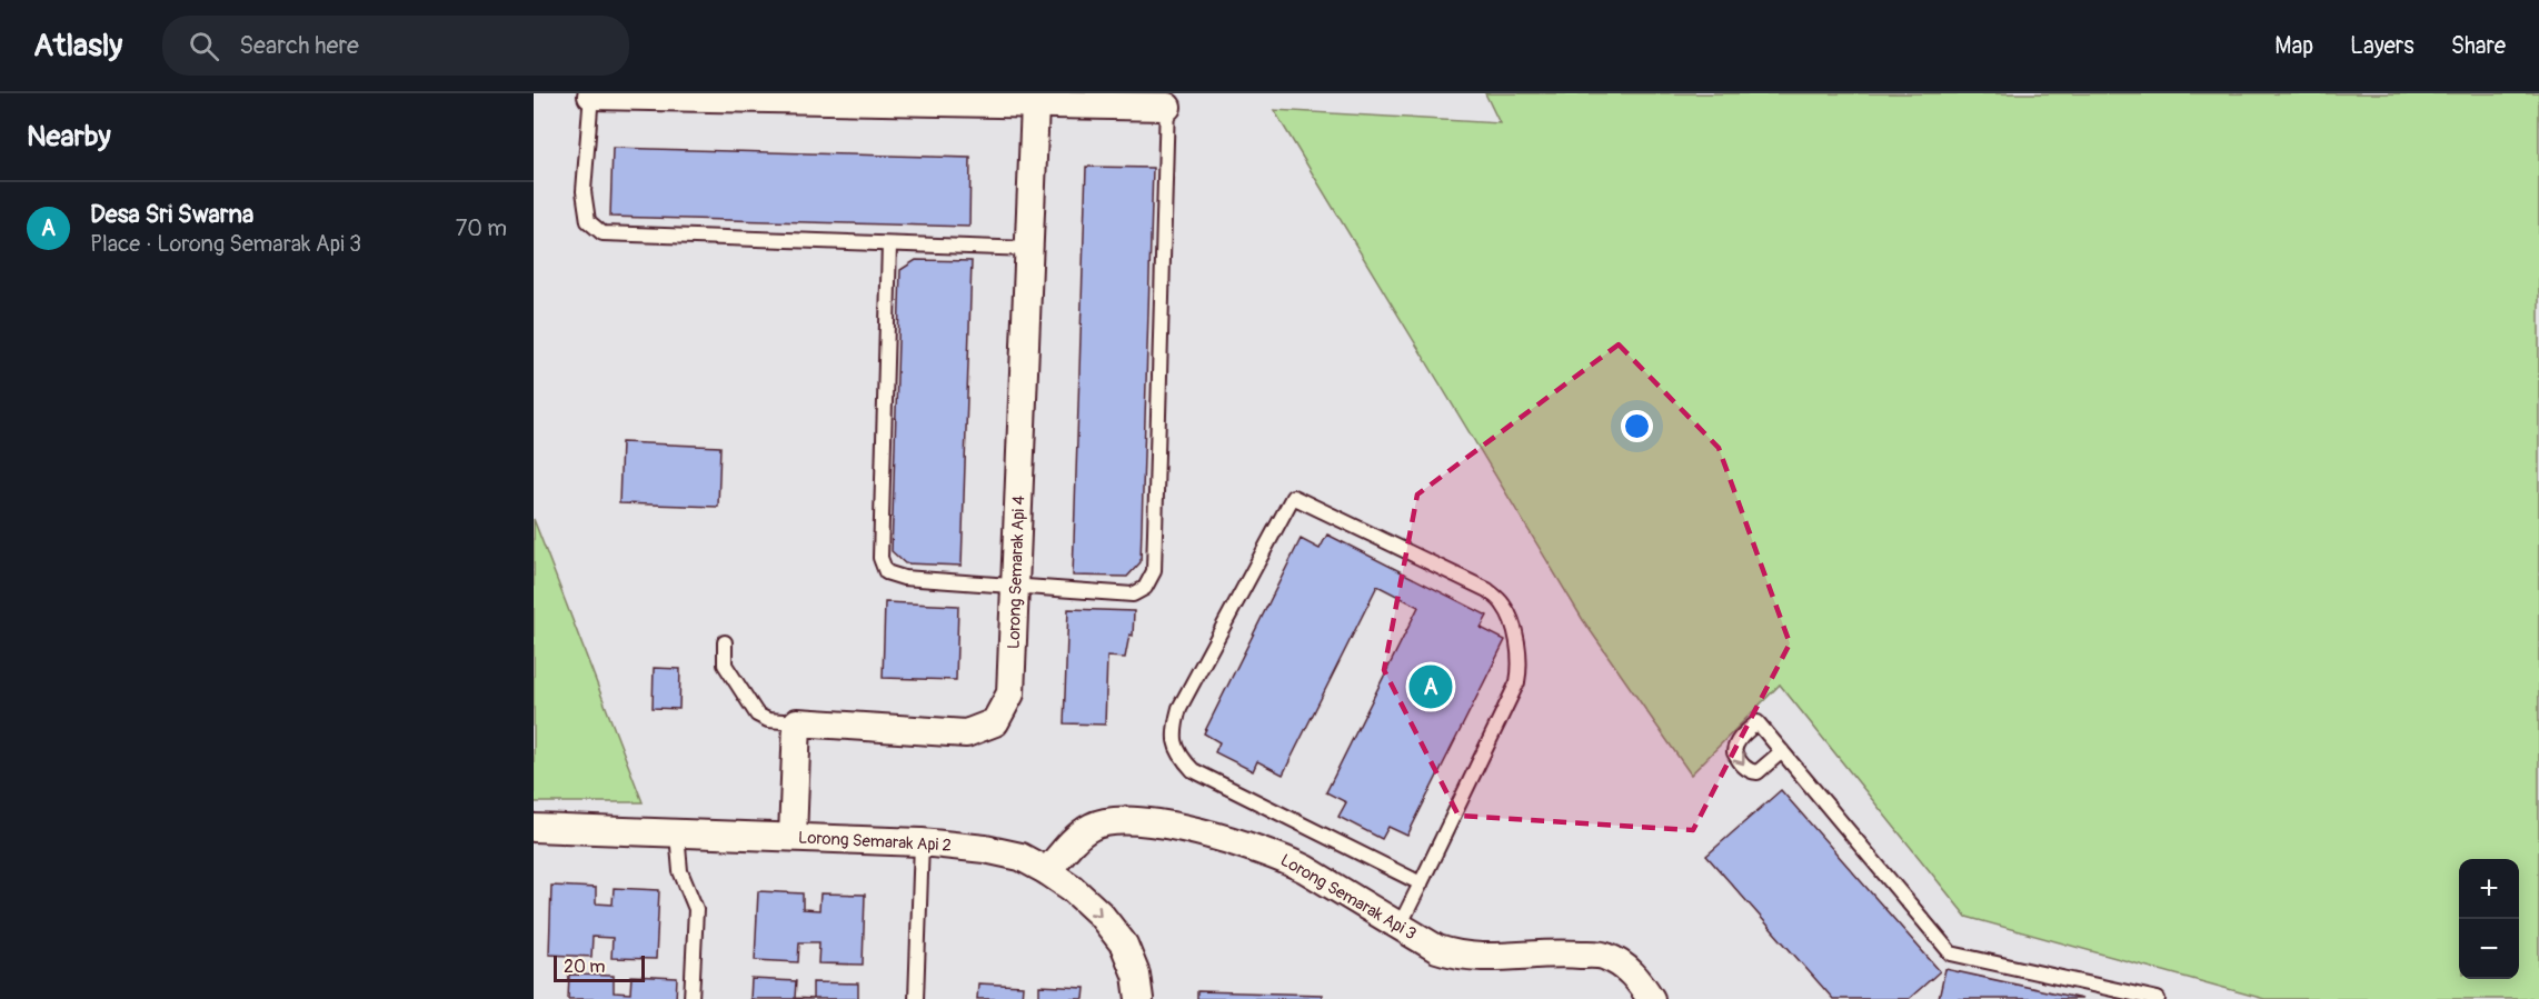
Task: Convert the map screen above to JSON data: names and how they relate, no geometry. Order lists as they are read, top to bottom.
{
  "streets": {
    "street": ["Lorong Semarak Api 4", "Lorong Semarak Api 2", "Lorong Semarak Api 3"]
  },
  "crossings": [
    ["Lorong Semarak Api 2", "Lorong Semarak Api 3"]
  ],
  "scale_bar": "20 m",
  "page": {
    "header": "Atlasly",
    "search": "Search here",
    "nav": ["Map", "Layers", "Share"],
    "heading": "Nearby",
    "list": [
      {
        "mark": "A",
        "name": "Desa Sri Swarna",
        "note": "Place · Lorong Semarak Api 3",
        "value": "70 m"
      }
    ],
    "pins": "A",
    "map_buttons": ["+", "−"],
    "scale": "20 m"
  }
}
